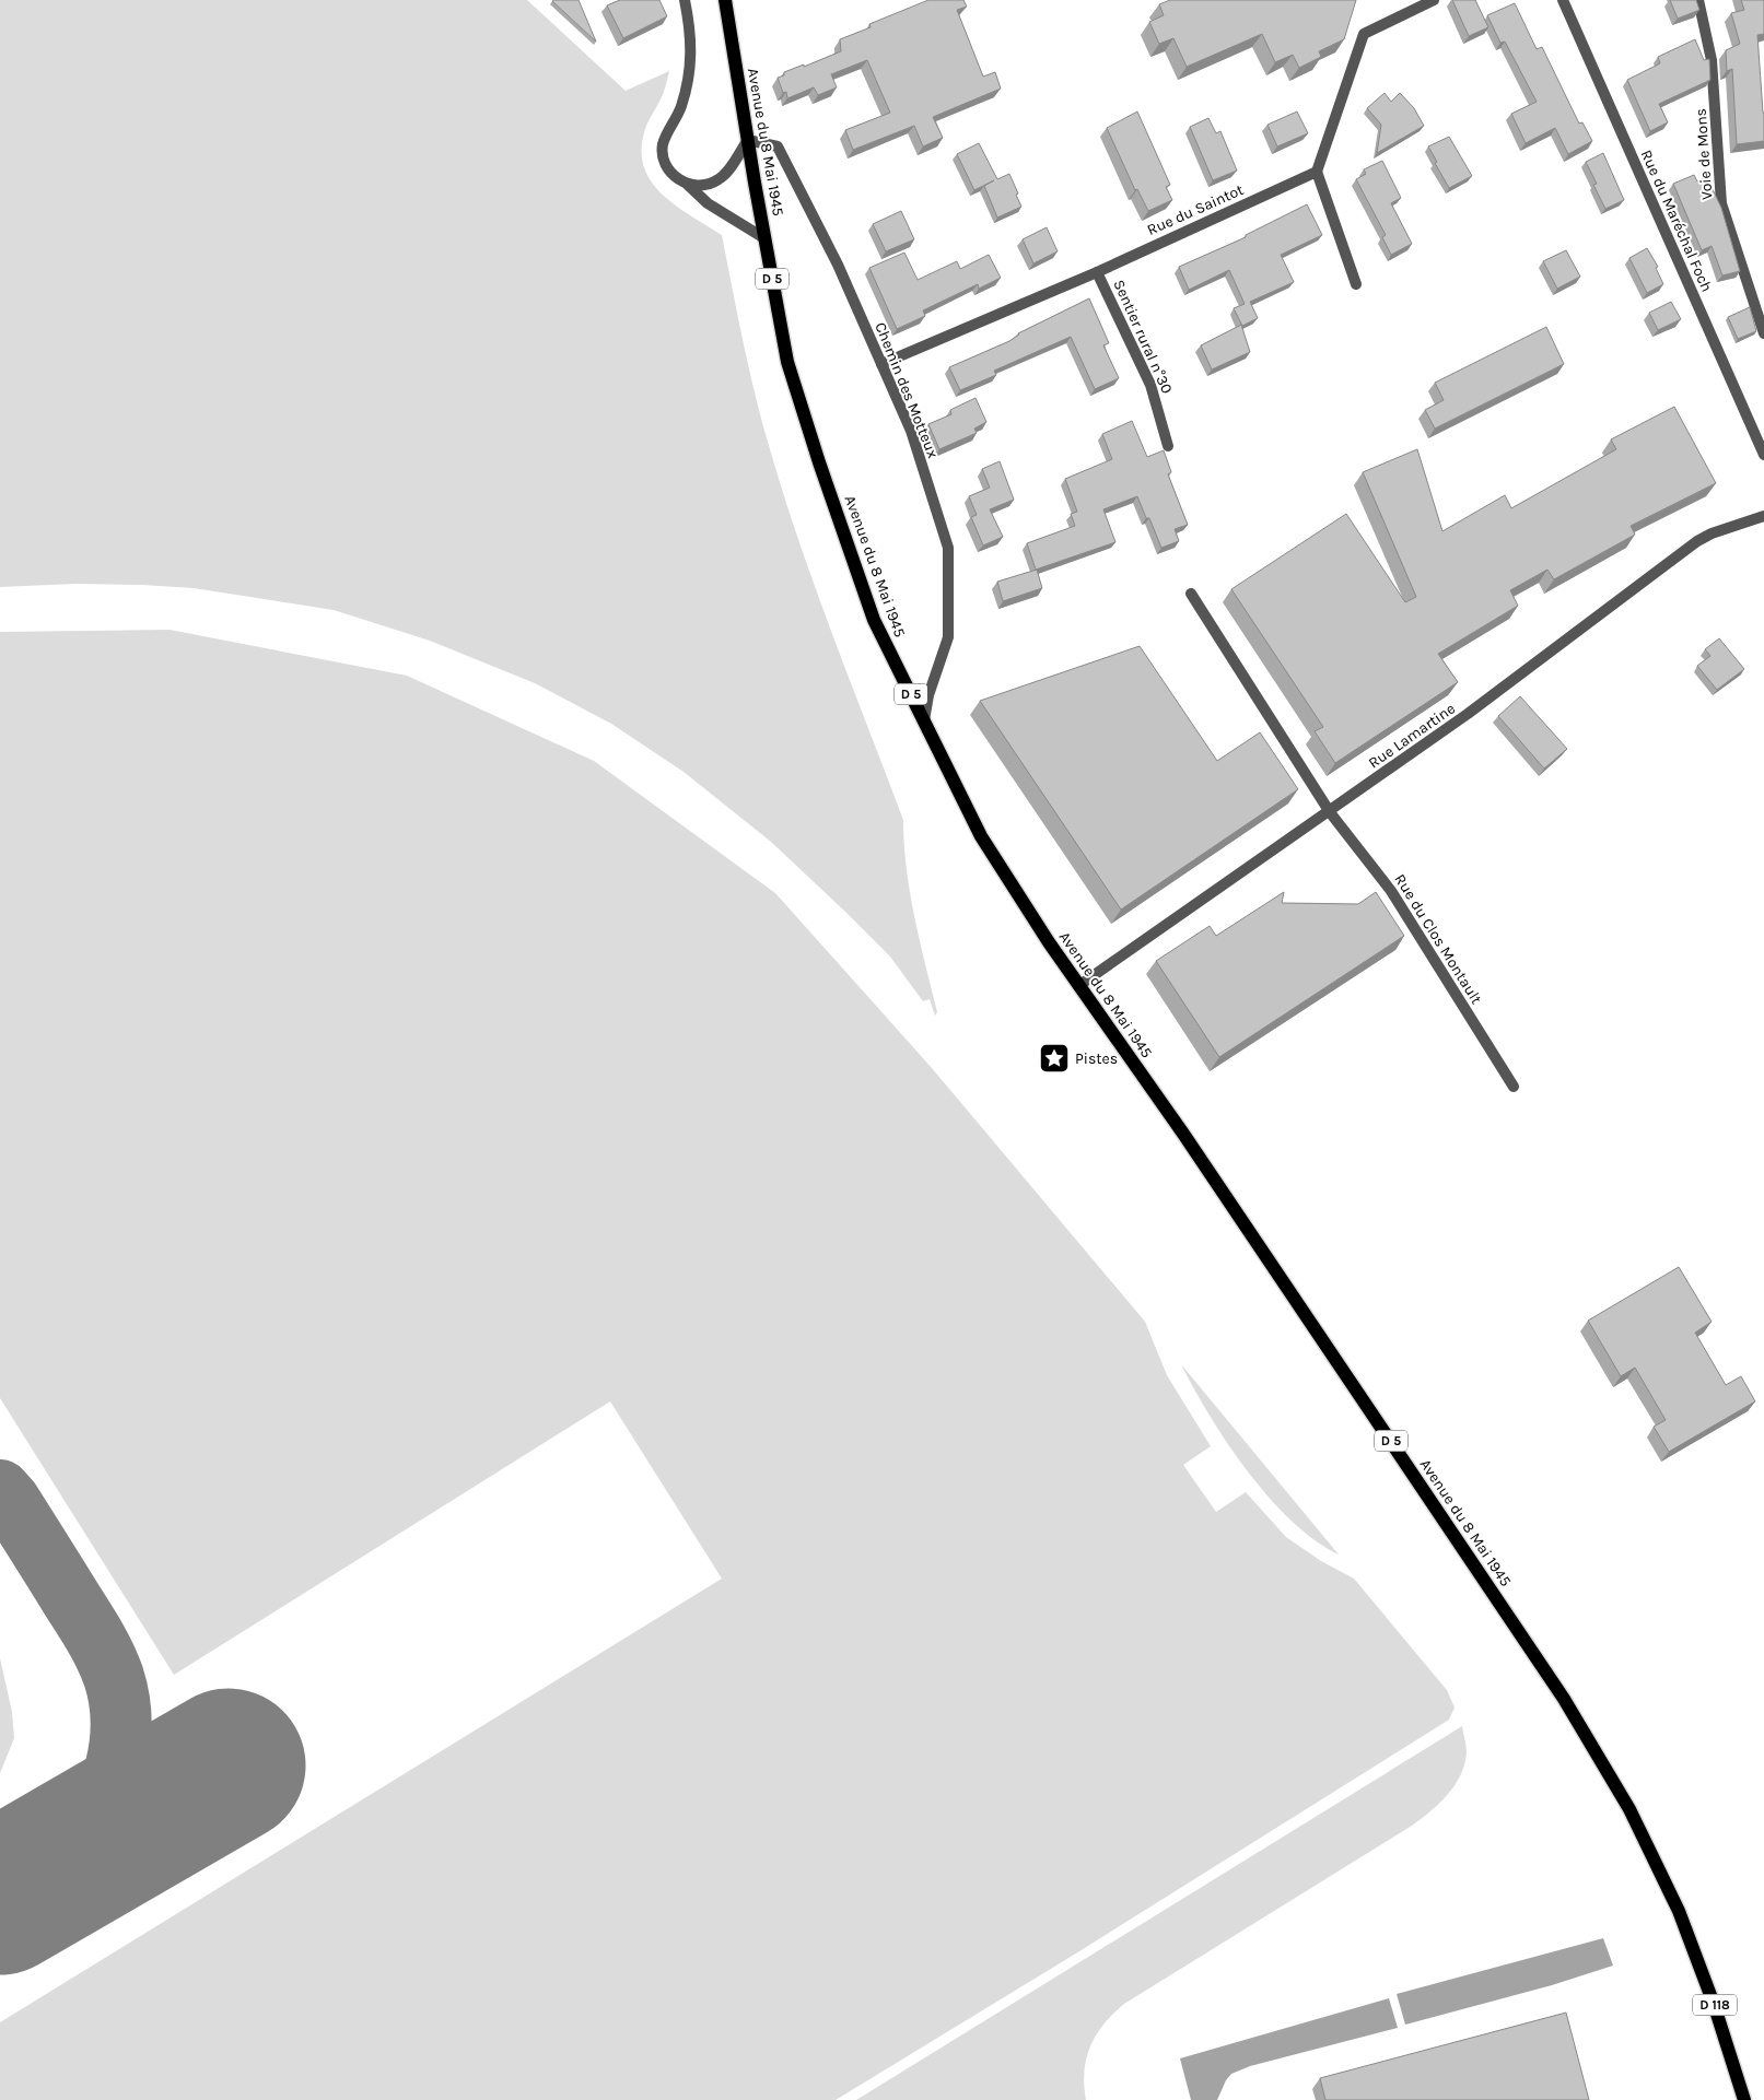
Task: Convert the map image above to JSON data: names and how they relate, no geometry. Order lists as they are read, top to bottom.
{
  "streets": {
    "main road": ["Avenue du 8 Mai 1945", "D 5", "D 118"],
    "street": [
      "Voie de Mons",
      "Rue du Saintot",
      "Rue du Maréchal Foch",
      "Sentier rural n°30",
      "Chemin des Motteux",
      "Rue Lamartine",
      "Rue du Clos Montault"
    ]
  },
  "crossings": [
    ["Avenue du 8 Mai 1945", "Chemin des Motteux"],
    ["Avenue du 8 Mai 1945", "Rue Lamartine"],
    ["Avenue du 8 Mai 1945", "D 118"],
    ["Rue du Saintot", "Sentier rural n°30"],
    ["Rue du Saintot", "Chemin des Motteux"],
    ["Rue Lamartine", "Rue du Clos Montault"]
  ],
  "places": {
    "place": ["Pistes"]
  }
}
